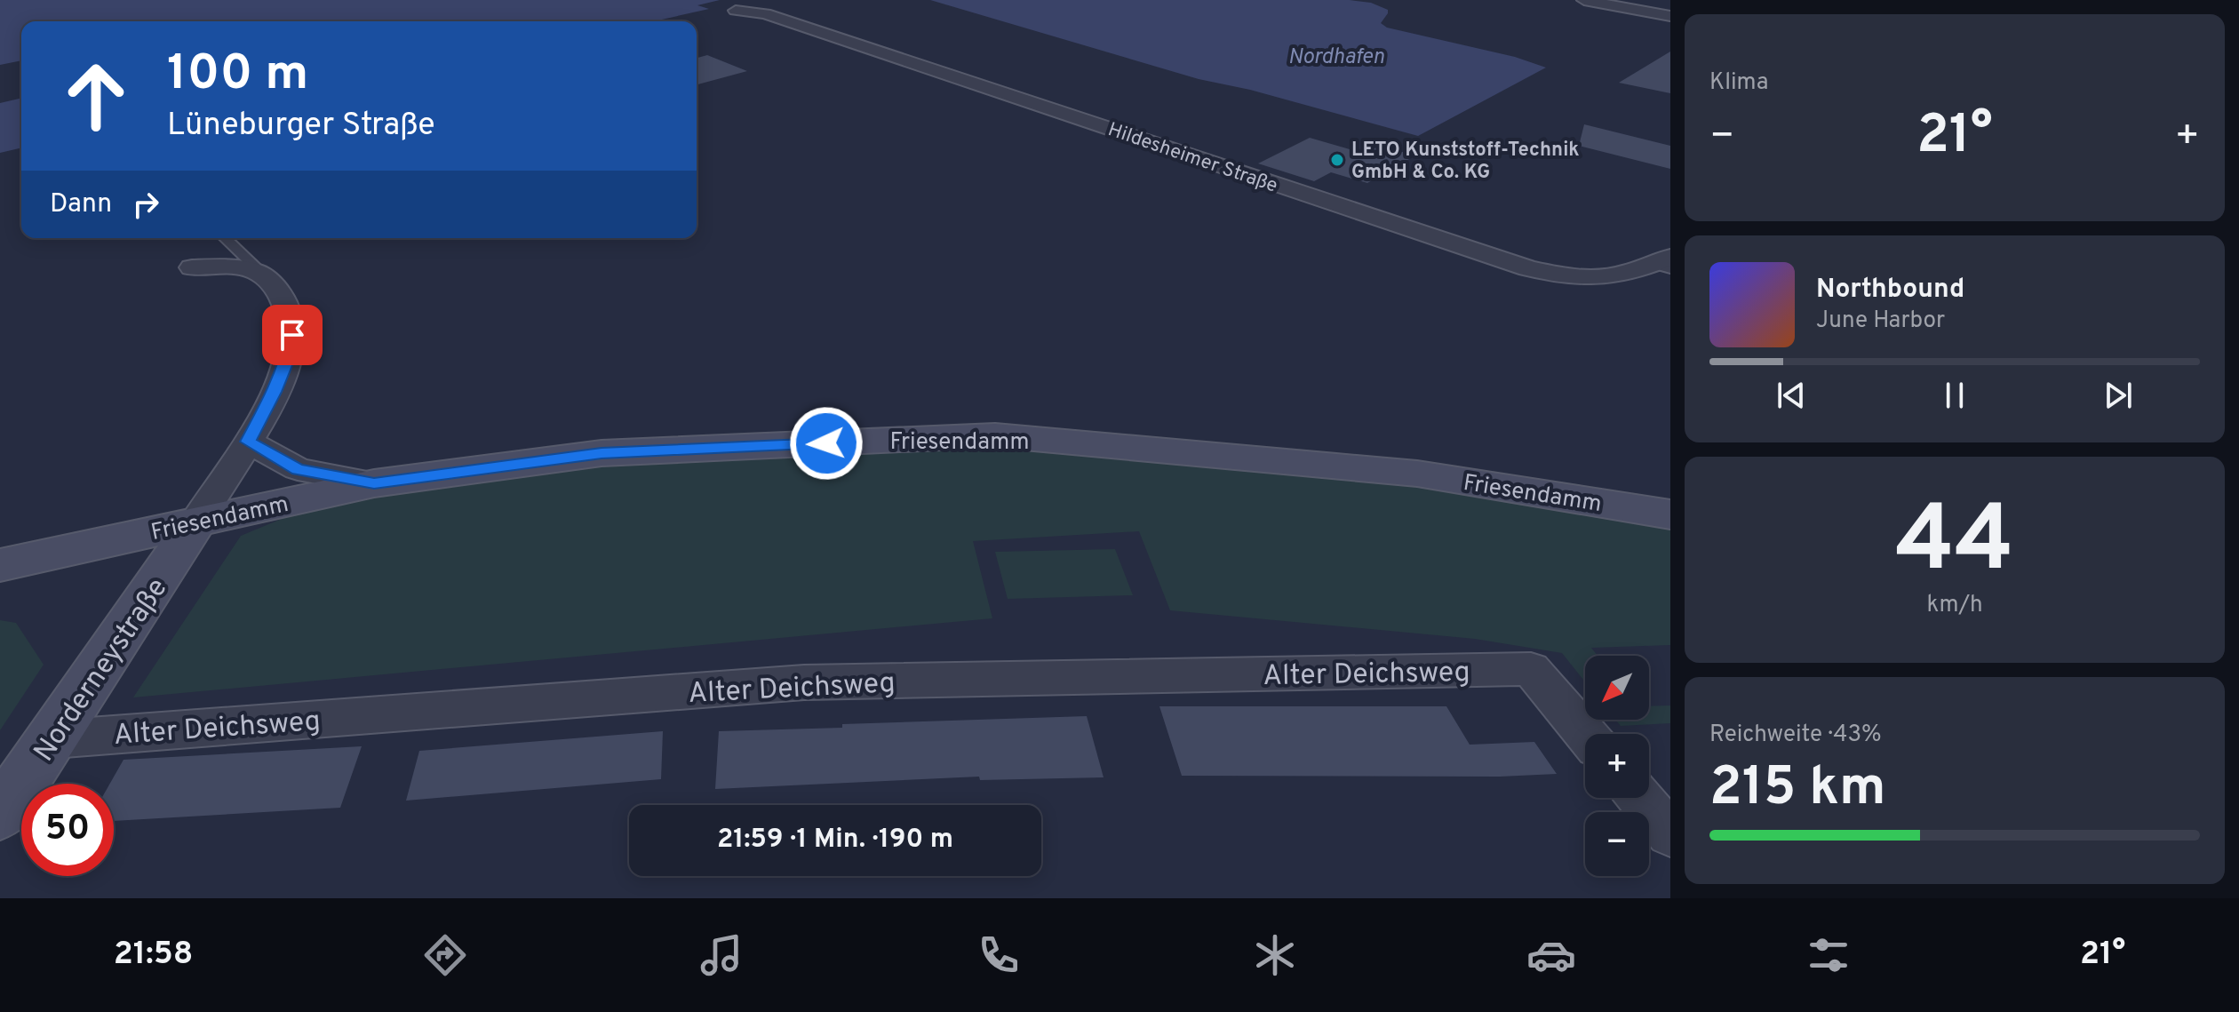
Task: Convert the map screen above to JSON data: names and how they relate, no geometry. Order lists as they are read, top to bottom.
{
  "streets": {
    "main road": ["Friesendamm", "Norderneystraße"],
    "street": ["Hildesheimer Straße", "Alter Deichsweg"]
  },
  "crossings": [
    ["Friesendamm", "Norderneystraße"],
    ["Norderneystraße", "Alter Deichsweg"]
  ],
  "water": ["Nordhafen"],
  "places": ["LETO Kunststoff-Technik GmbH & Co. KG"],
  "north": "bottom left",
  "page": {
    "tile": [
      "Klima",
      ["44", "km/h"],
      ["Reichweite · 43%", "215 km"]
    ],
    "turn": ["100 m", "Lüneburger Straße"],
    "heat": ["−", "21°", "+"],
    "then": "Dann",
    "song": ["Northbound", "June Harbor"],
    "map_buttons": ["+", "−"],
    "limit": "50",
    "trip": "21:59 · 1 Min. · 190 m",
    "tabs": ["21:58", "21°"]
  }
}
